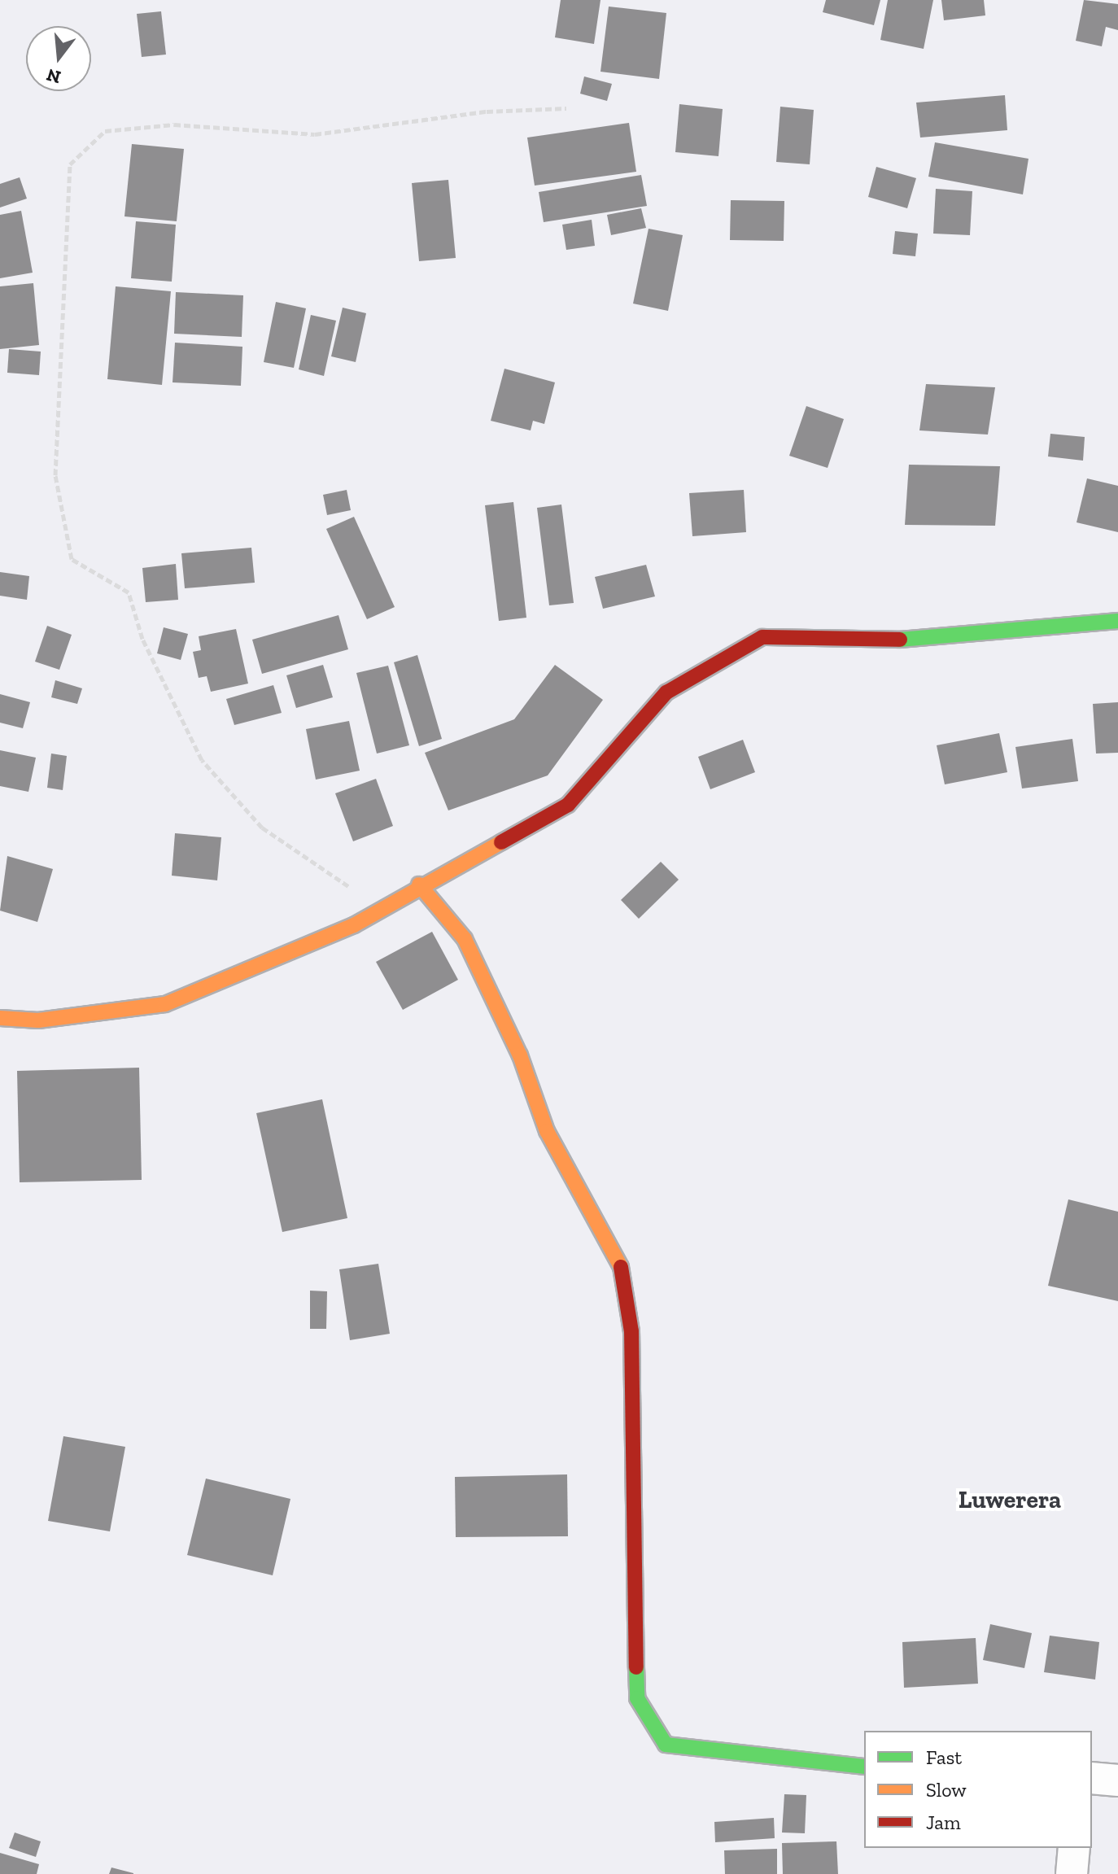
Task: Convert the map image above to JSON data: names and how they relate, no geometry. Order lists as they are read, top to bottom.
{
  "districts": ["Luwerera"],
  "legend": ["Fast", "Slow", "Jam"],
  "north": "bottom"
}
